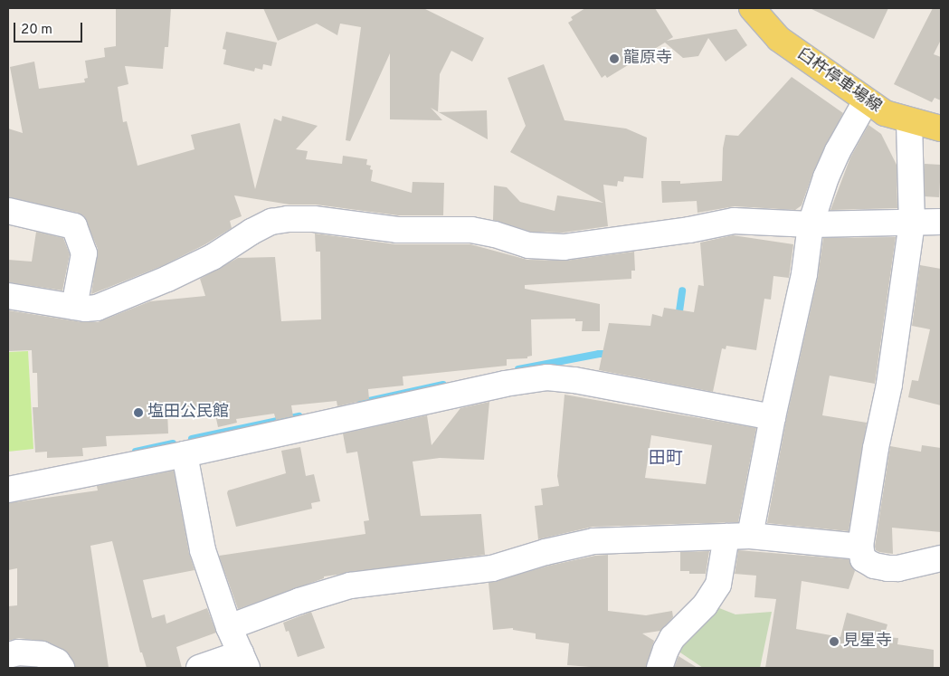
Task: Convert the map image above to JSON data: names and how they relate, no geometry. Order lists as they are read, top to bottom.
{
  "streets": {
    "main road": ["臼杵停車場線"]
  },
  "districts": ["田町"],
  "places": ["龍原寺", "塩田公民館", "見星寺"],
  "scale_bar": "20 m"
}
